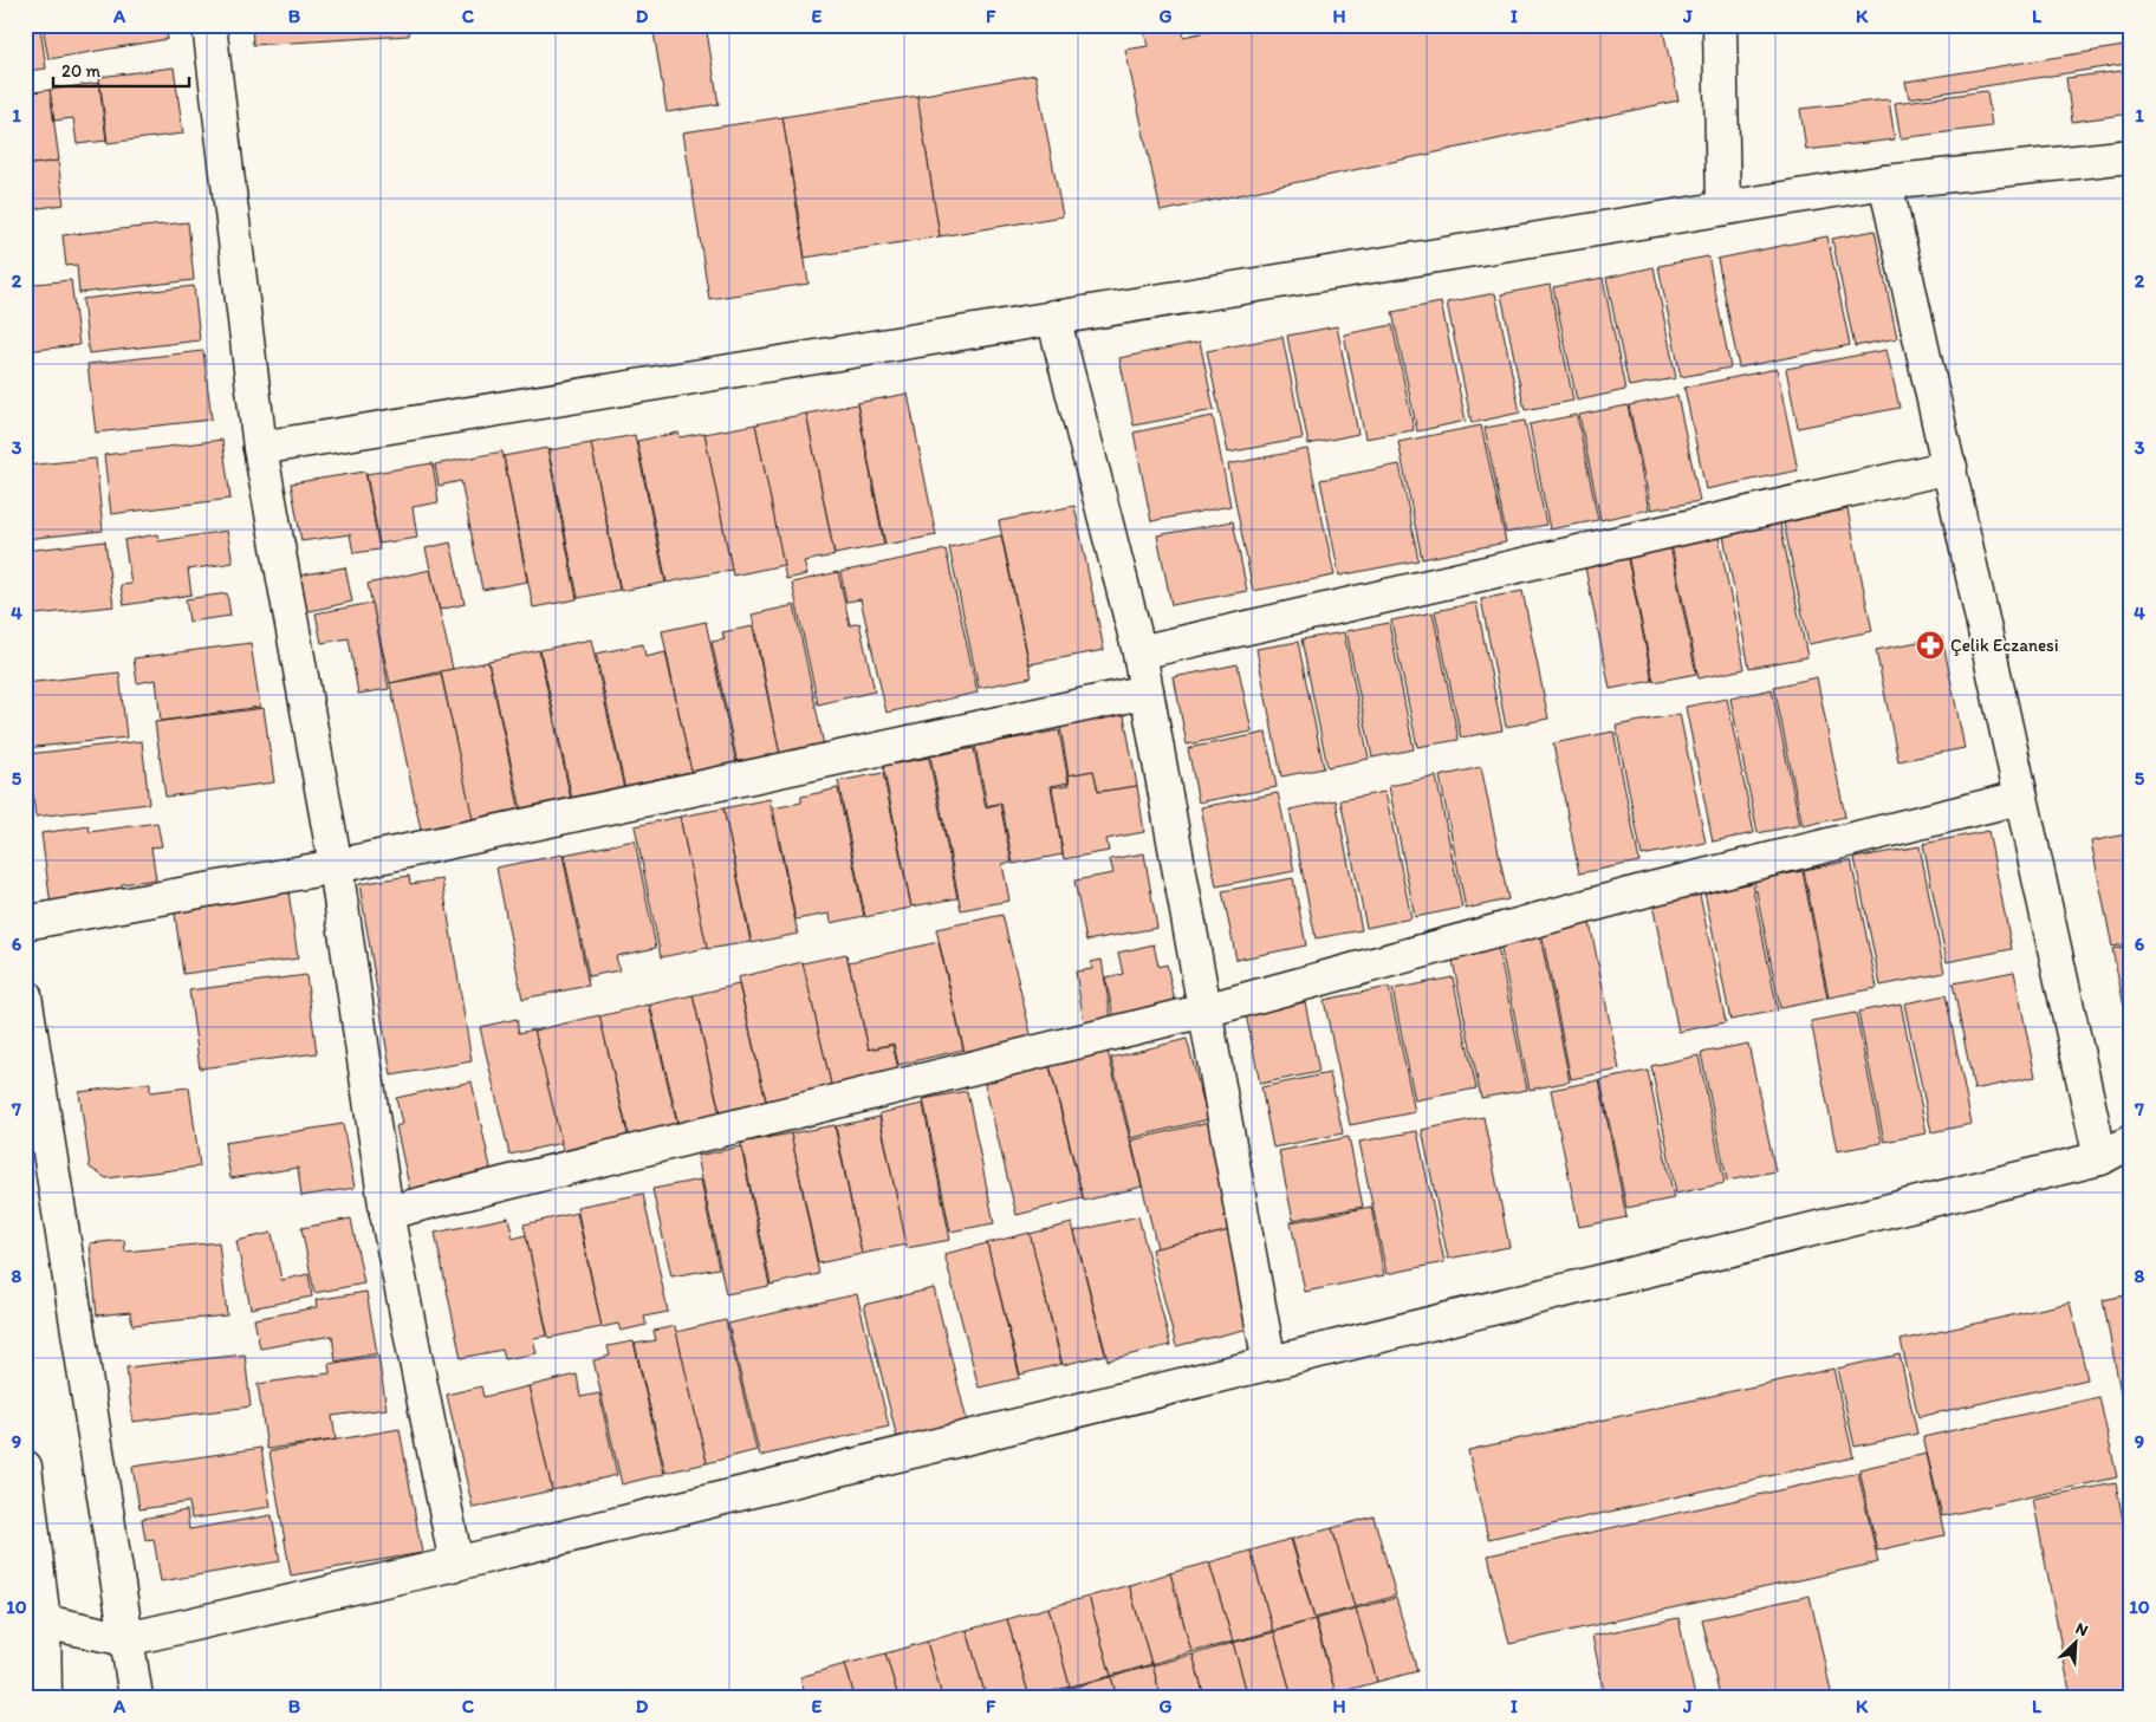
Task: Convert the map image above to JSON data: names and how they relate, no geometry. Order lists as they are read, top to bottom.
{
  "places": {
    "pharmacy": ["Çelik Eczanesi"]
  },
  "scale_bar": "20 m",
  "north": "top right",
  "grid": {
    "columns": [
      "A",
      "B",
      "C",
      "D",
      "E",
      "F",
      "G",
      "H",
      "I",
      "J",
      "K",
      "L"
    ],
    "rows": [
      "1",
      "2",
      "3",
      "4",
      "5",
      "6",
      "7",
      "8",
      "9",
      "10"
    ]
  }
}
